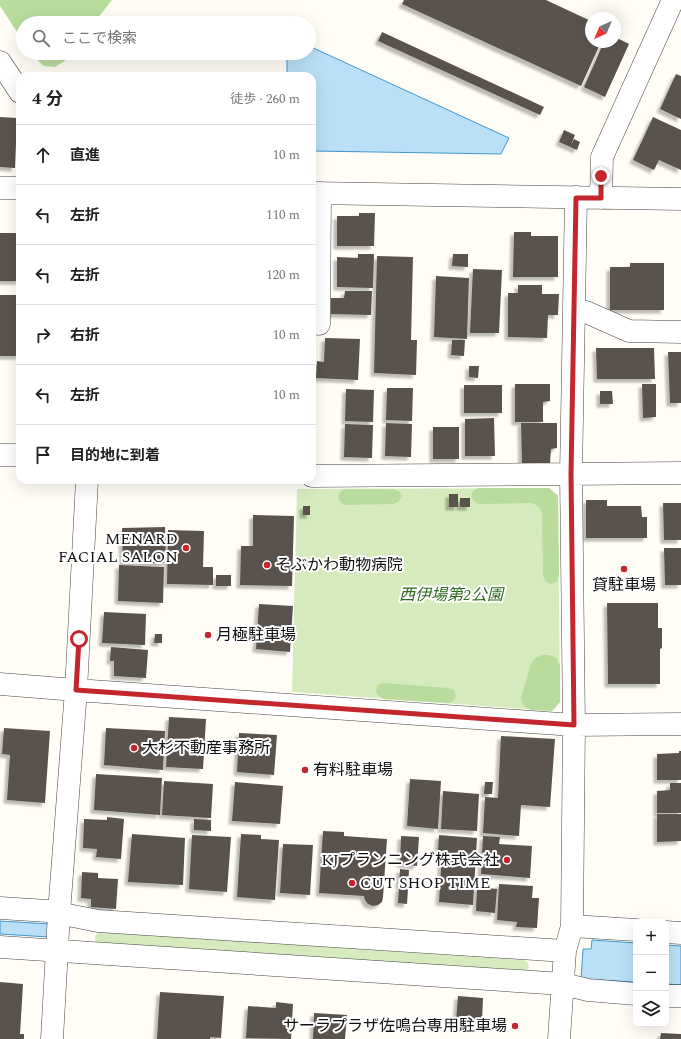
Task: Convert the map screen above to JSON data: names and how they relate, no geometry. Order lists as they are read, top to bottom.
{
  "parks": ["西伊場第2公園"],
  "places": [
    "MENARD FACIAL SALON",
    "そぶかわ動物病院",
    "貸駐車場",
    "月極駐車場",
    "大杉不動産事務所",
    "有料駐車場",
    "KJプランニング株式会社",
    "CUT SHOP TIME",
    "サーラプラザ佐鳴台専用駐車場"
  ],
  "north": "bottom left",
  "page": {
    "search": "ここで検索",
    "heading": ["4 分", "徒歩 · 260 m"],
    "list": [
      ["直進", "10 m"],
      ["左折", "110 m"],
      ["左折", "120 m"],
      ["右折", "10 m"],
      ["左折", "10 m"],
      "目的地に到着"
    ],
    "map_buttons": ["+", "−"]
  }
}
